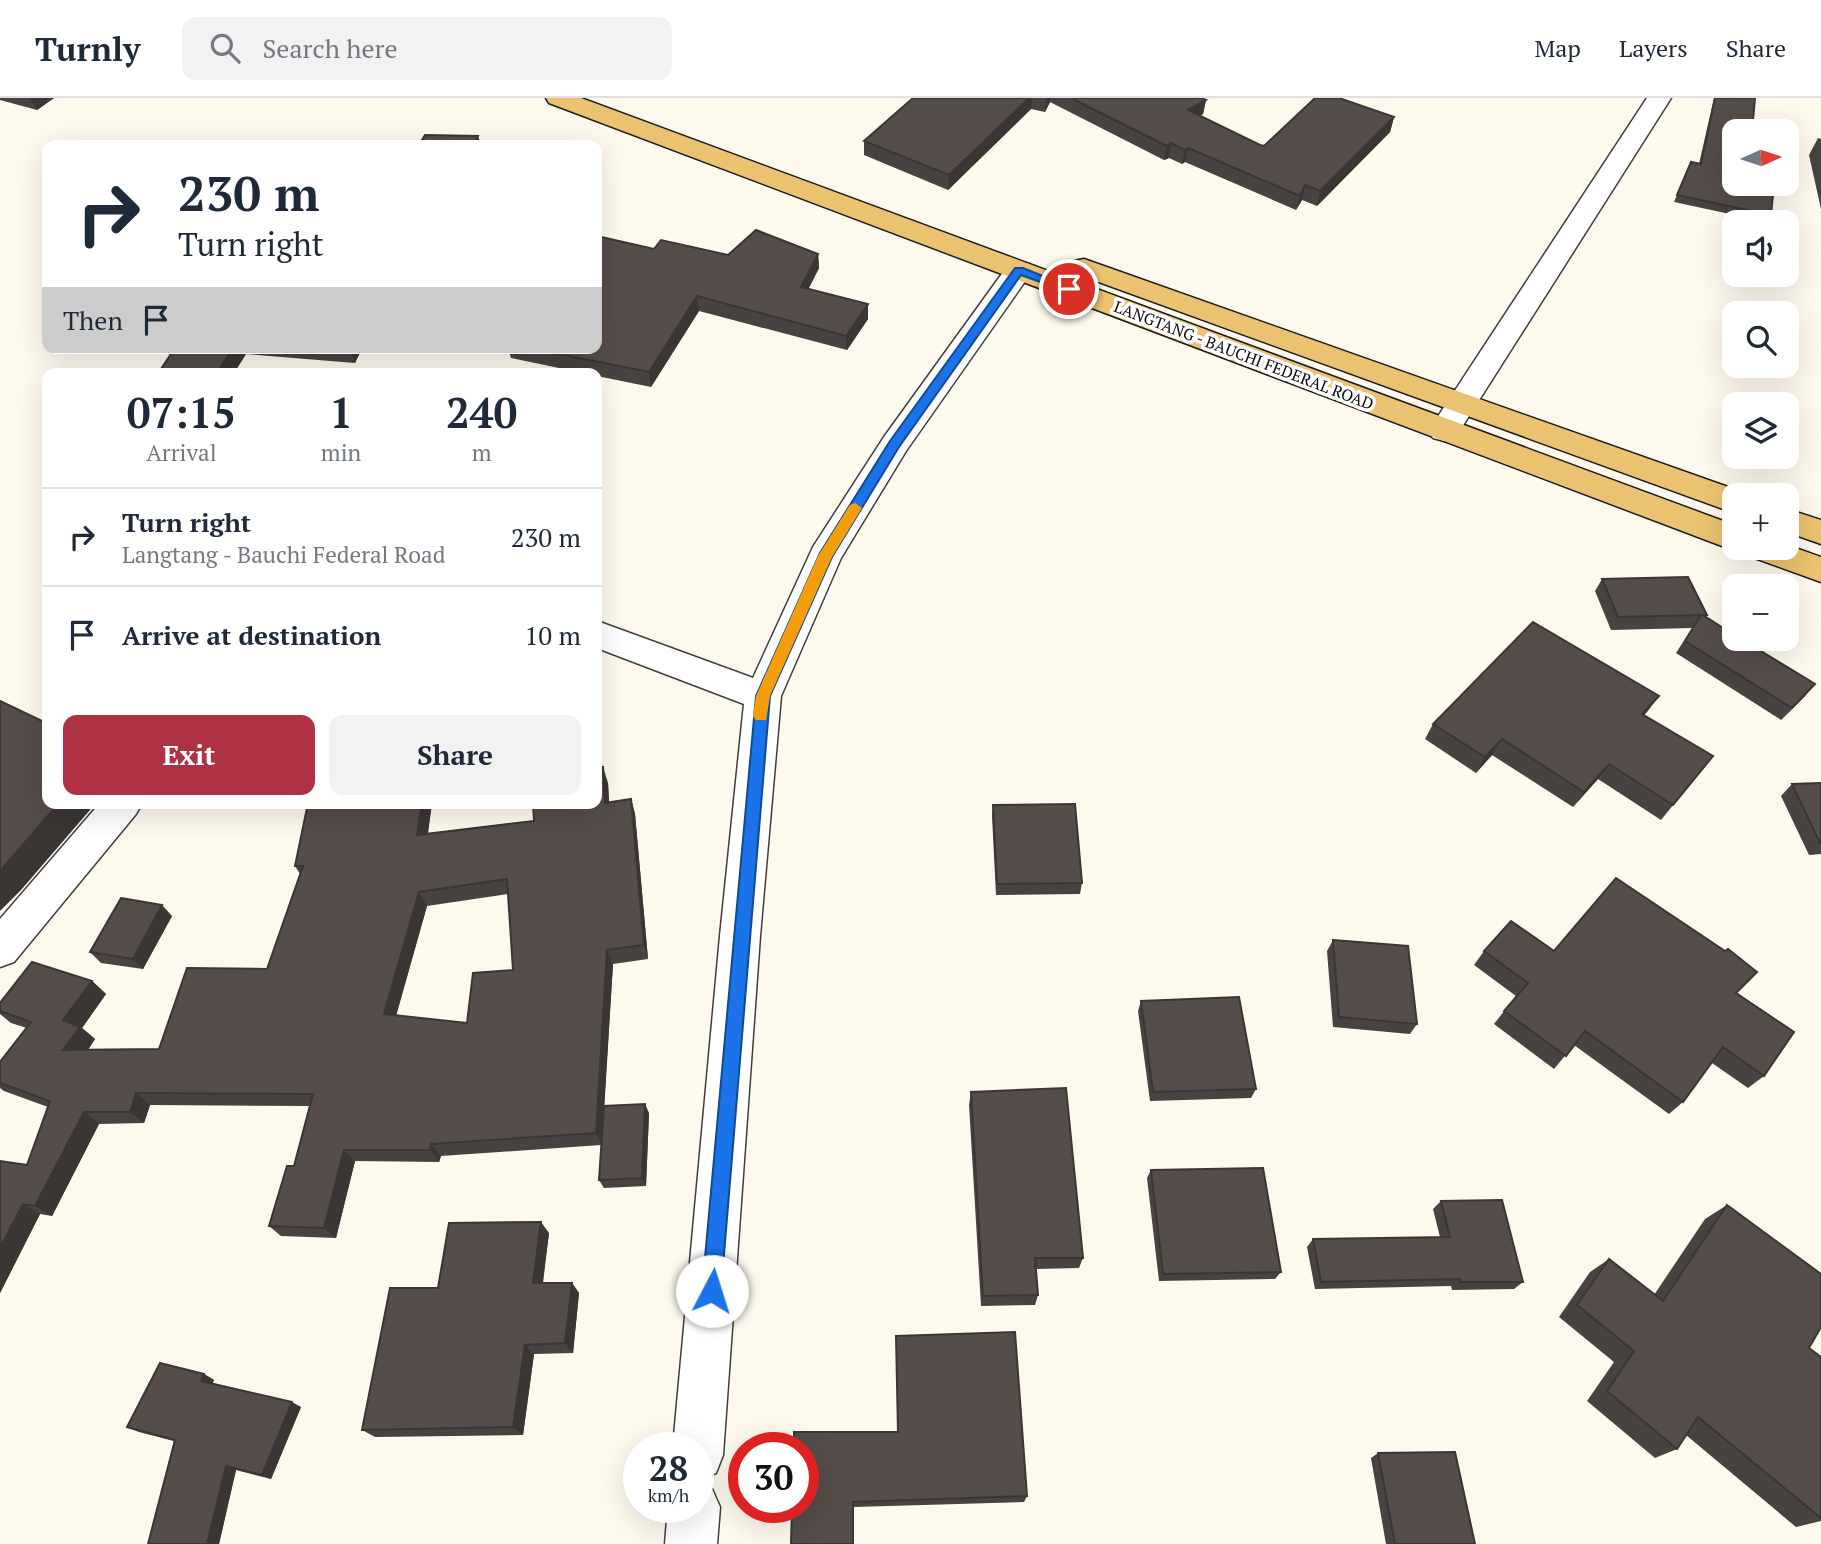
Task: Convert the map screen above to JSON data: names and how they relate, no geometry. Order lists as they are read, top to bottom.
{
  "streets": {
    "main road": ["LANGTANG - BAUCHI FEDERAL ROAD"]
  },
  "north": "right",
  "page": {
    "header": "Turnly",
    "search": "Search here",
    "nav": ["Map", "Layers", "Share"],
    "map_buttons": ["+", "−"],
    "turn": ["230 m", "Turn right"],
    "then": "Then",
    "eta": [
      "07:15",
      "Arrival",
      "1",
      "min",
      "240",
      "m"
    ],
    "list": [
      {
        "name": "Turn right",
        "note": "Langtang - Bauchi Federal Road",
        "value": "230 m"
      },
      {
        "name": "Arrive at destination",
        "value": "10 m"
      }
    ],
    "buttons": ["Exit", "Share"],
    "speed": "28 km/h",
    "limit": "30"
  }
}
